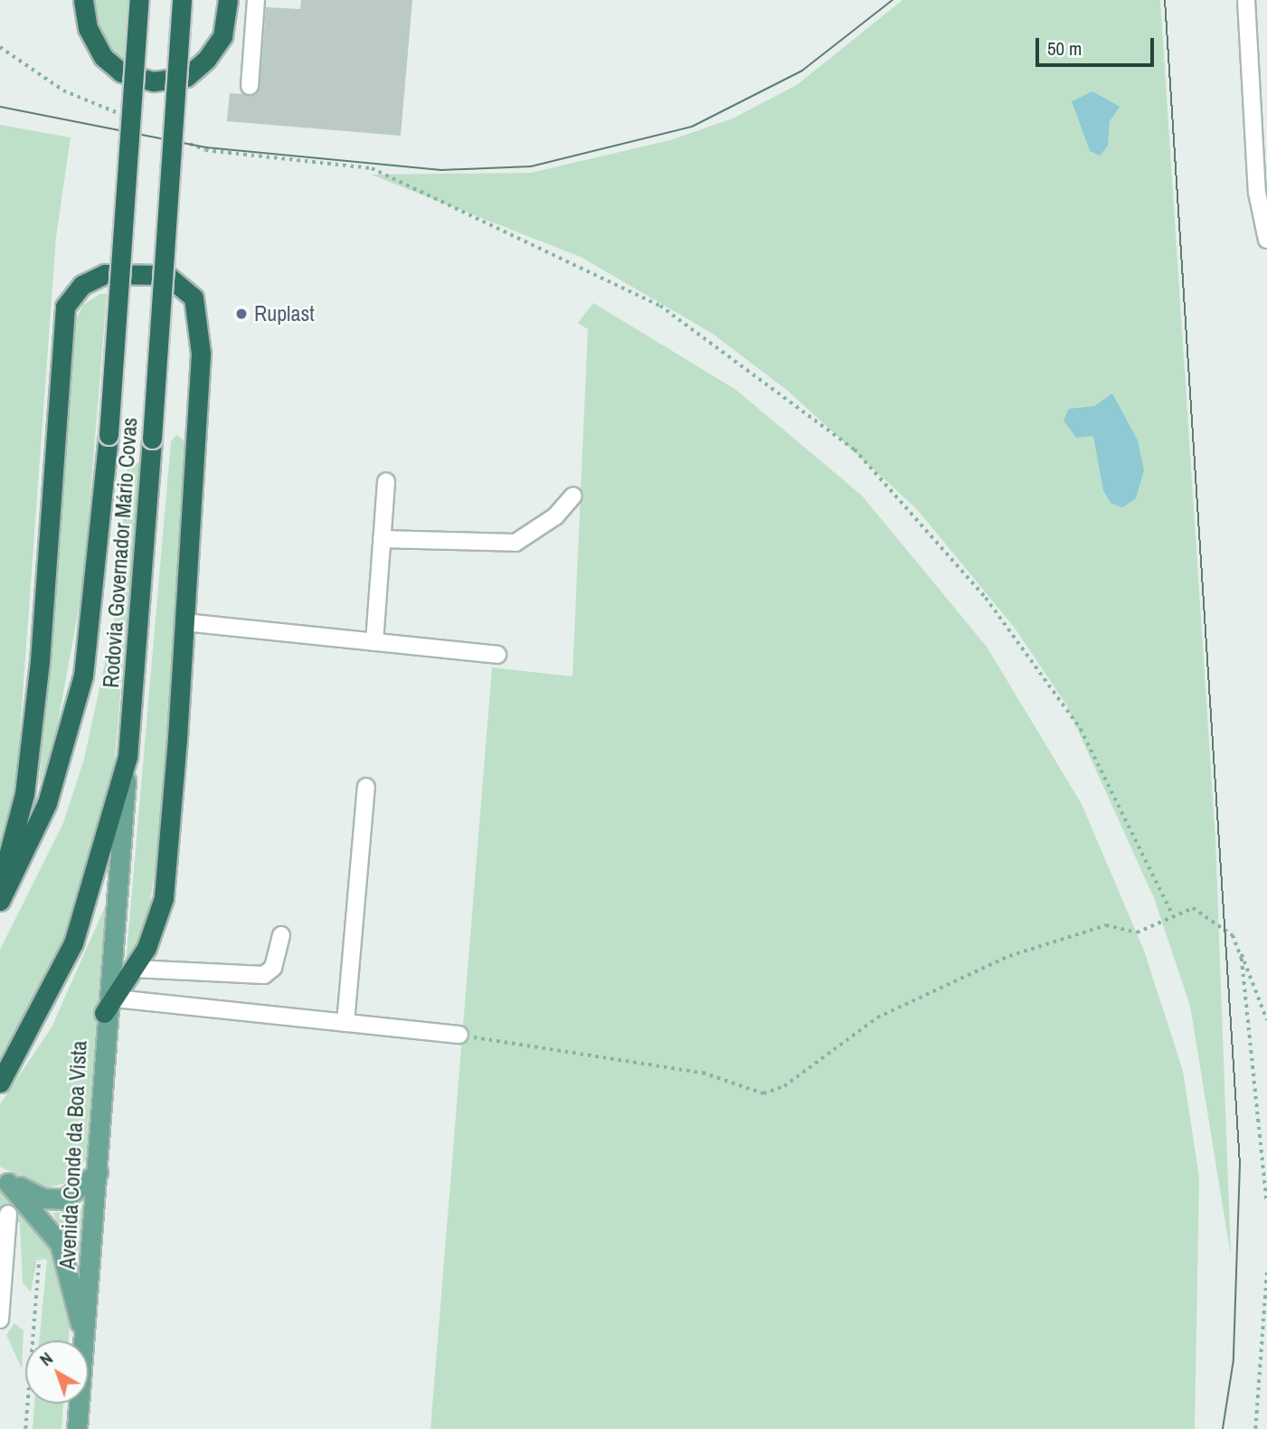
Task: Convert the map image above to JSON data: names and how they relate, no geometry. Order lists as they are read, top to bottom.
{
  "streets": {
    "highway": ["Rodovia Governador Mário Covas"],
    "main road": ["Avenida Conde da Boa Vista"]
  },
  "crossings": [
    ["Rodovia Governador Mário Covas", "Avenida Conde da Boa Vista"]
  ],
  "places": ["Ruplast"],
  "scale_bar": "50 m",
  "north": "top left"
}
